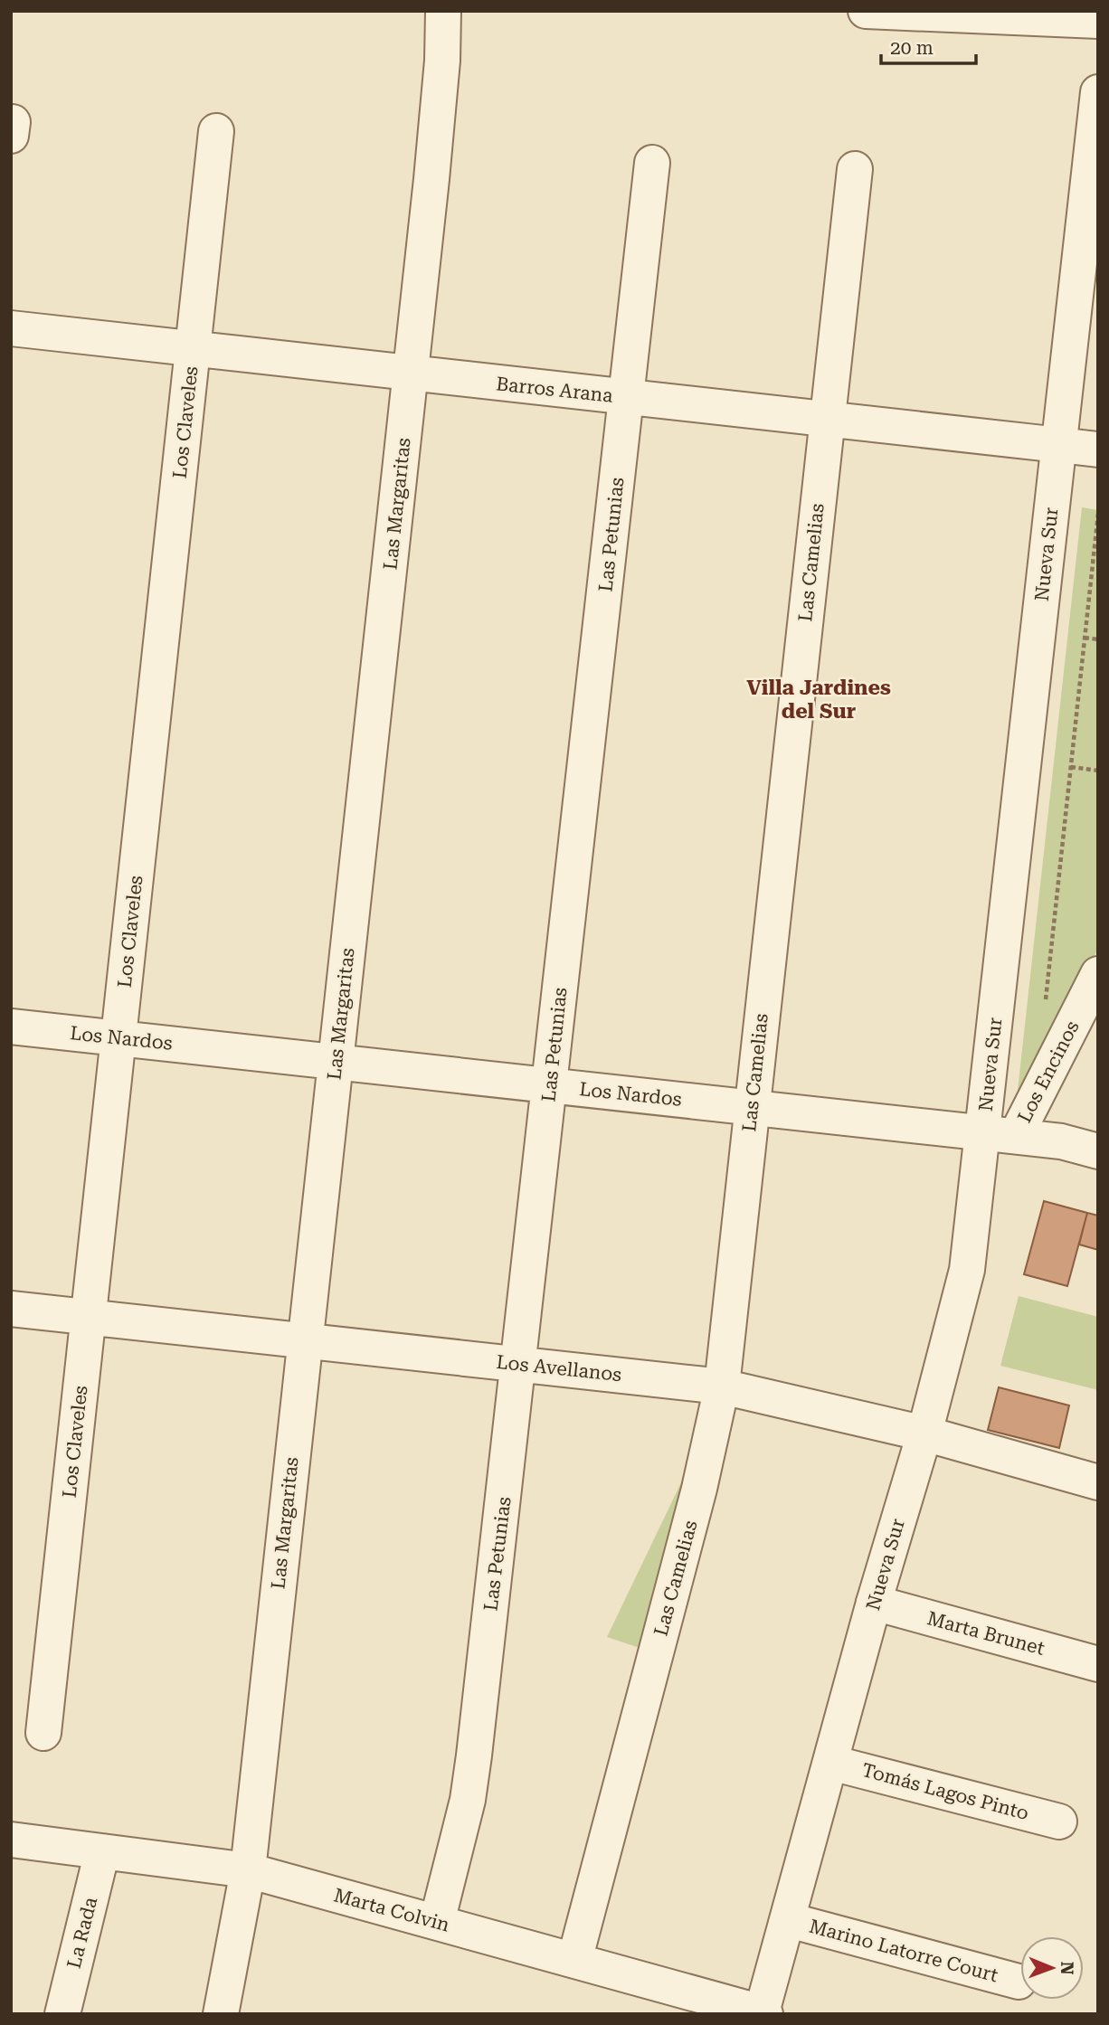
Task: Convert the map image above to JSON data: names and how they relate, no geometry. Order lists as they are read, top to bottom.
{
  "streets": {
    "street": [
      "Barros Arana",
      "Los Claveles",
      "Las Margaritas",
      "Las Petunias",
      "Nueva Sur",
      "Las Camelias",
      "Los Nardos",
      "Los Encinos",
      "Los Avellanos",
      "Marta Brunet",
      "Tomás Lagos Pinto",
      "Marta Colvin",
      "La Rada",
      "Marino Latorre Court"
    ]
  },
  "crossings": [
    ["Barros Arana", "Los Claveles"],
    ["Barros Arana", "Las Margaritas"],
    ["Barros Arana", "Las Petunias"],
    ["Barros Arana", "Nueva Sur"],
    ["Barros Arana", "Las Camelias"],
    ["Los Claveles", "Los Nardos"],
    ["Los Claveles", "Los Avellanos"],
    ["Las Margaritas", "Los Nardos"],
    ["Las Margaritas", "Los Avellanos"],
    ["Las Margaritas", "Marta Colvin"],
    ["Las Petunias", "Los Nardos"],
    ["Las Petunias", "Los Avellanos"],
    ["Las Petunias", "Marta Colvin"],
    ["Nueva Sur", "Los Nardos"],
    ["Nueva Sur", "Los Encinos"],
    ["Nueva Sur", "Los Avellanos"],
    ["Nueva Sur", "Marta Brunet"],
    ["Nueva Sur", "Tomás Lagos Pinto"],
    ["Nueva Sur", "Marta Colvin"],
    ["Nueva Sur", "Marino Latorre Court"],
    ["Las Camelias", "Los Nardos"],
    ["Las Camelias", "Los Avellanos"],
    ["Las Camelias", "Marta Colvin"],
    ["Los Nardos", "Los Encinos"],
    ["Marta Colvin", "La Rada"]
  ],
  "districts": ["Villa Jardines del Sur"],
  "scale_bar": "20 m",
  "north": "right"
}
